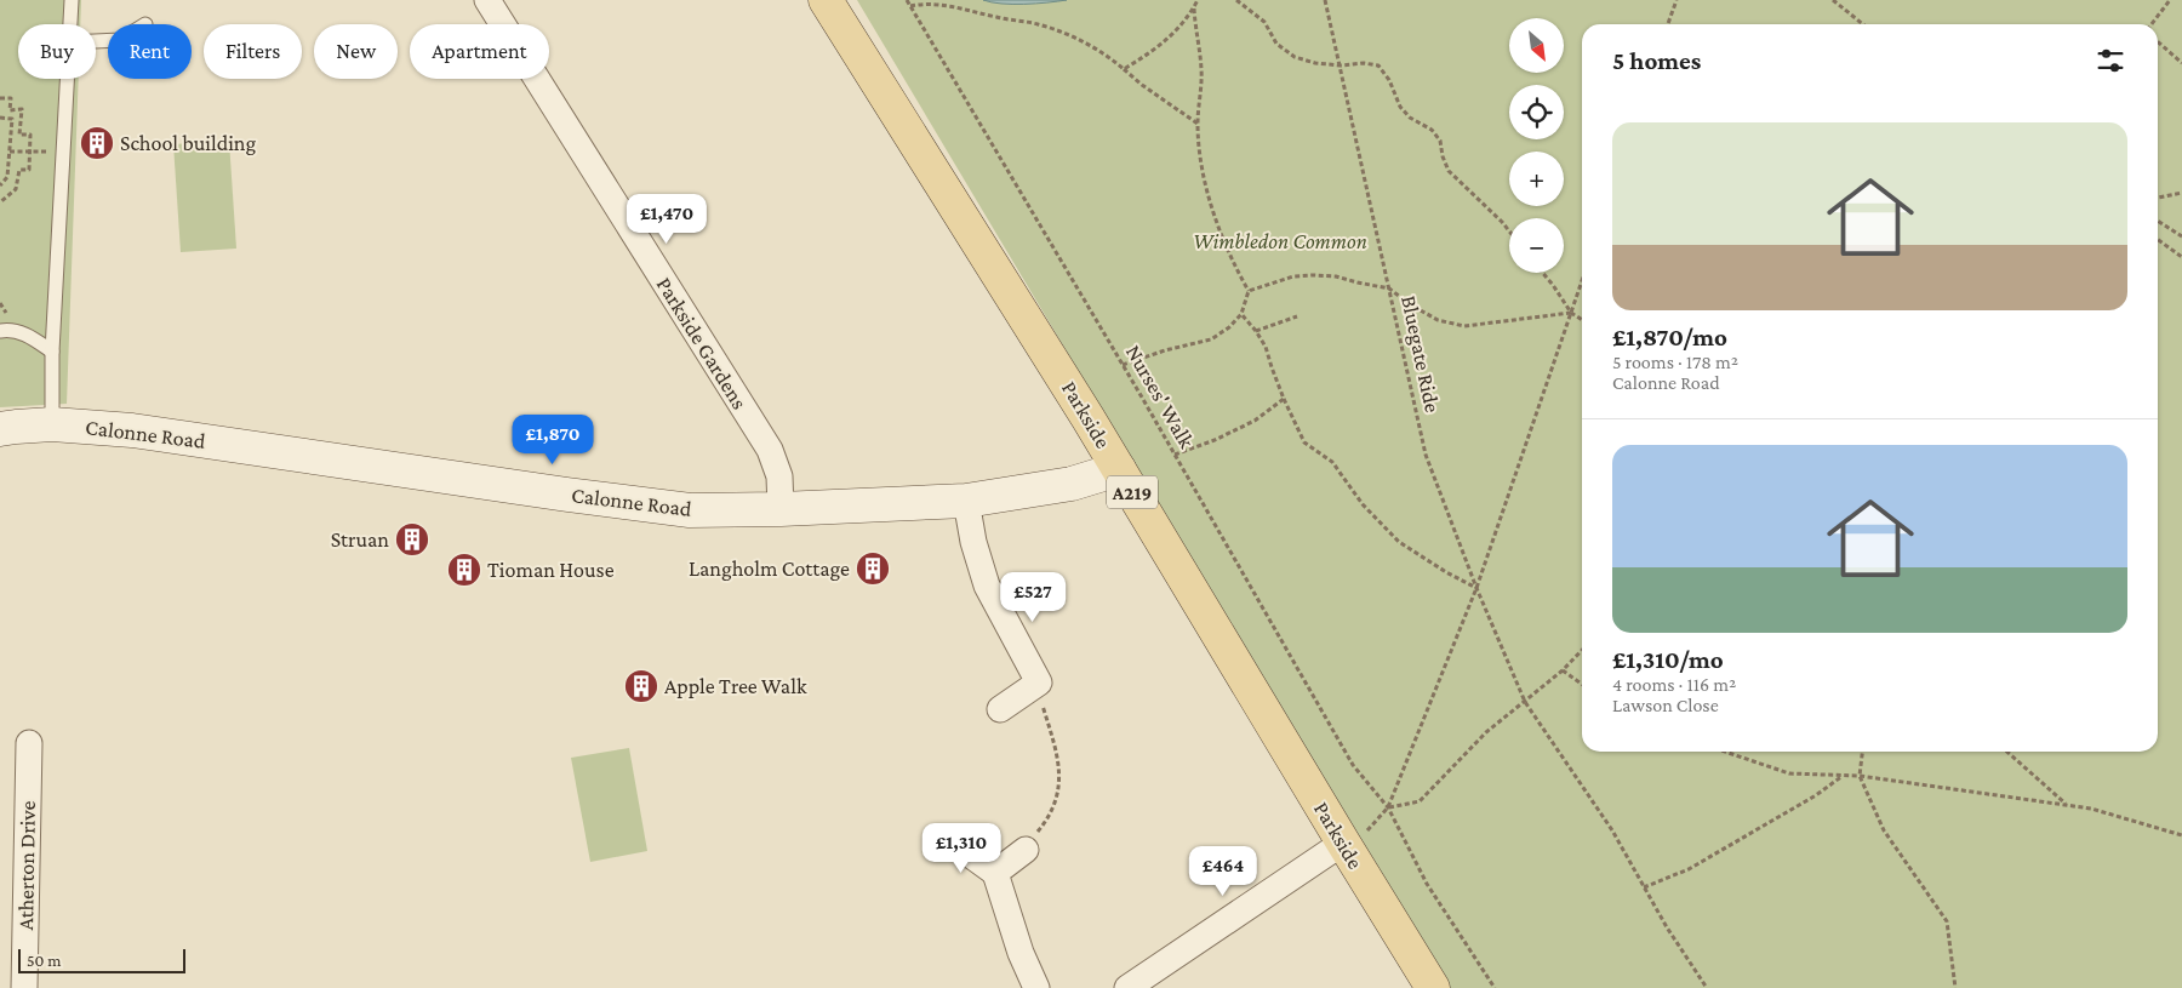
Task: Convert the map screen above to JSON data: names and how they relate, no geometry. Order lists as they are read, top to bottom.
{
  "streets": {
    "main road": ["Parkside", "A219"],
    "street": ["Parkside Gardens", "Calonne Road", "Atherton Drive"],
    "path": ["Bluegate Ride", "Nurses' Walk"]
  },
  "crossings": [
    ["Parkside Gardens", "Calonne Road"],
    ["Parkside", "Calonne Road"]
  ],
  "parks": ["Wimbledon Common"],
  "places": {
    "building": [
      "School building",
      "Struan",
      "Langholm Cottage",
      "Tioman House",
      "Apple Tree Walk"
    ]
  },
  "scale_bar": "50 m",
  "north": "bottom right",
  "page": {
    "map_buttons": ["+", "−"],
    "chip": [
      "Buy",
      "Rent",
      "Filters",
      "New",
      "Apartment"
    ],
    "heading": "5 homes",
    "list": [
      {
        "name": "£1,870/mo",
        "note": "5 rooms · 178 m² · Calonne Road"
      },
      {
        "name": "£1,310/mo",
        "note": "4 rooms · 116 m² · Lawson Close"
      }
    ],
    "price": [
      "£1,470",
      "£1,870",
      "£527",
      "£1,310",
      "£464"
    ],
    "scale": "50 m"
  }
}
